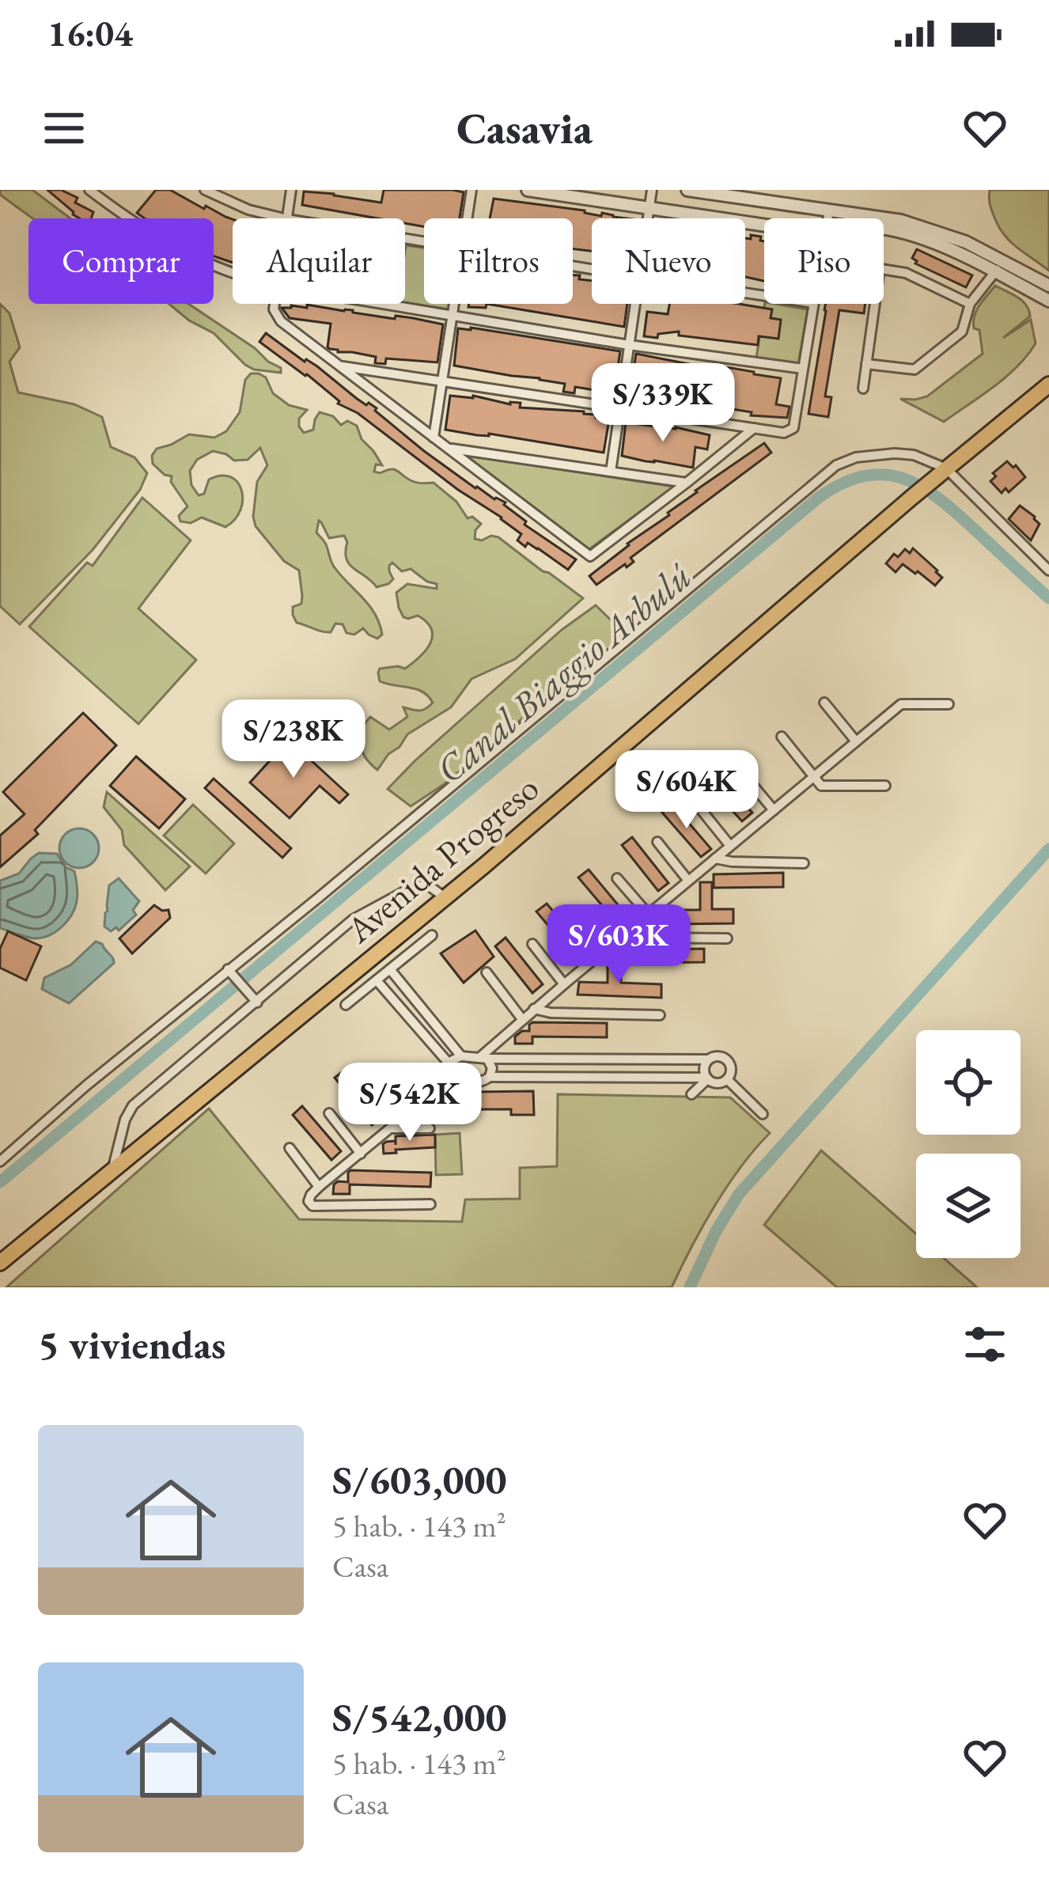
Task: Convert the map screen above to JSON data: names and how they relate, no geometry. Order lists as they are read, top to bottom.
{
  "streets": {
    "main road": ["Avenida Progreso"]
  },
  "water": ["Canal Biaggio Arbulú"],
  "page": {
    "status": "16:04",
    "header": "Casavia",
    "chip": [
      "Comprar",
      "Alquilar",
      "Filtros",
      "Nuevo",
      "Piso"
    ],
    "price": [
      "S/339K",
      "S/238K",
      "S/604K",
      "S/603K",
      "S/542K"
    ],
    "heading": "5 viviendas",
    "list": [
      {
        "name": "S/603,000",
        "note": "5 hab. · 143 m² · Casa"
      },
      {
        "name": "S/542,000",
        "note": "5 hab. · 143 m² · Casa"
      }
    ]
  }
}
